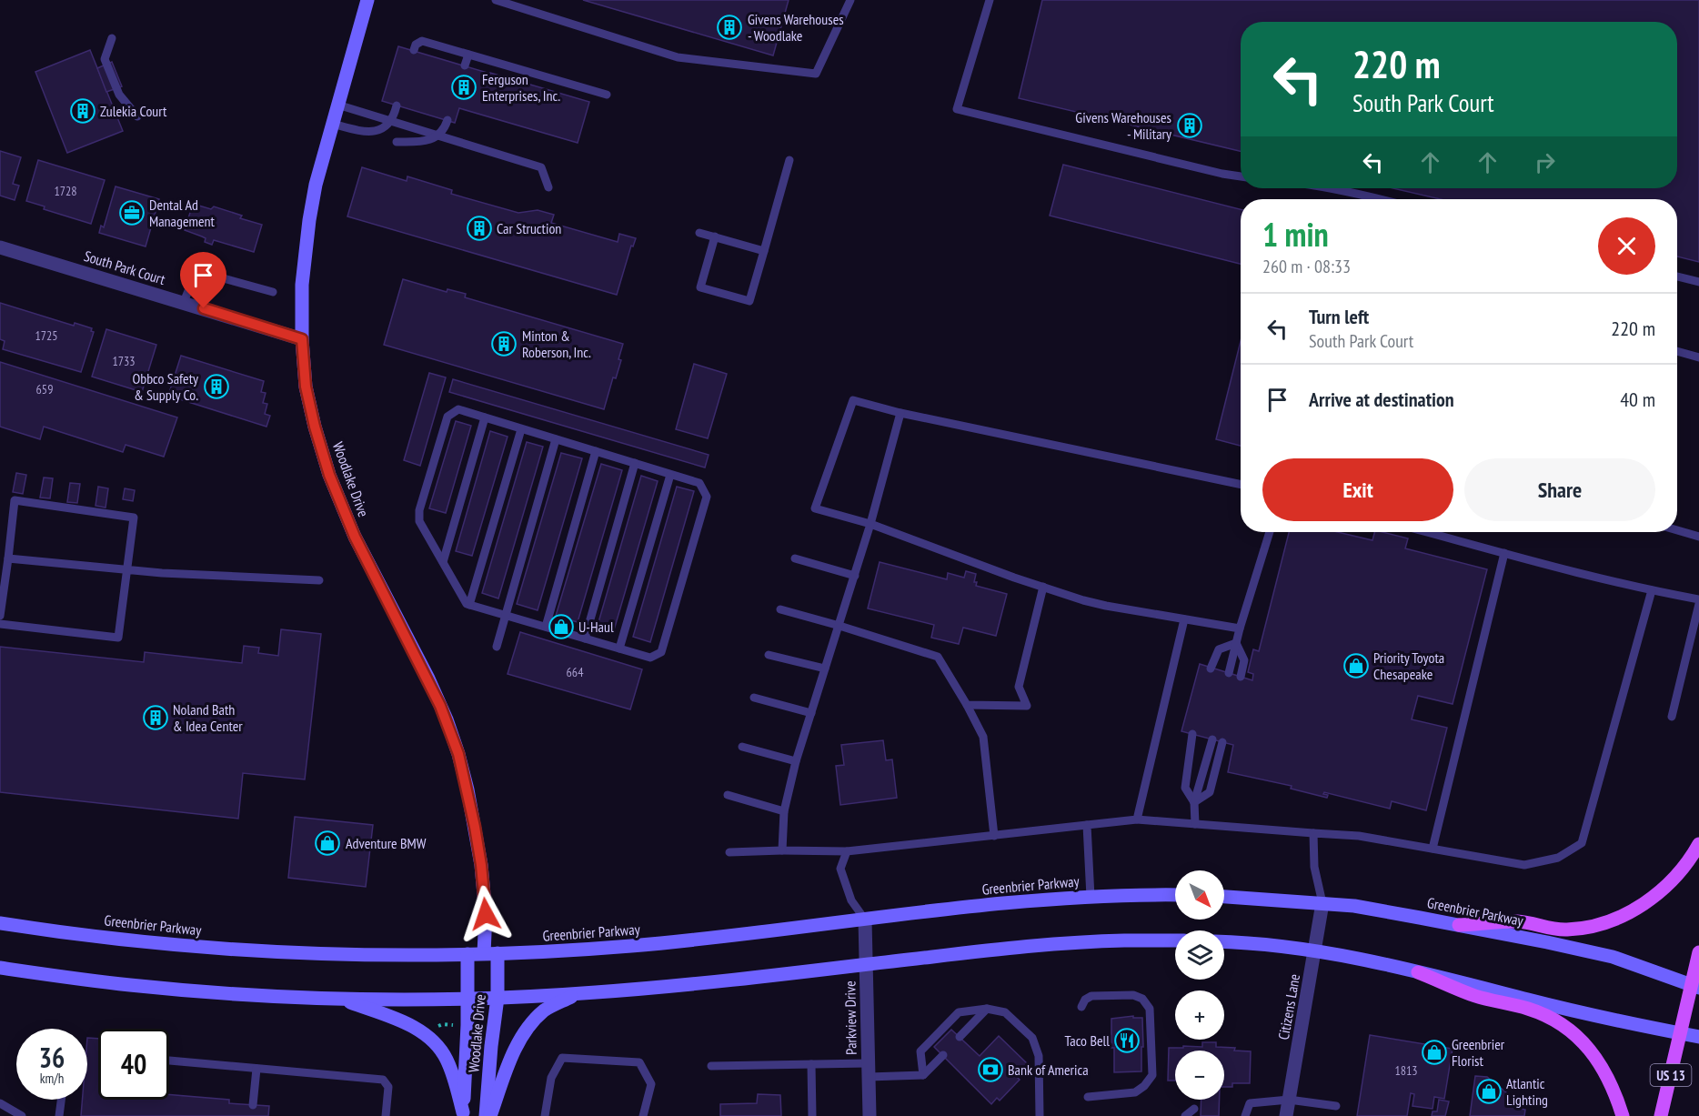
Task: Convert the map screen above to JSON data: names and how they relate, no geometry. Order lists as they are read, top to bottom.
{
  "streets": {
    "main road": ["Woodlake Drive", "Greenbrier Parkway", "US 13"],
    "street": ["South Park Court", "Citizens Lane", "Parkview Drive"]
  },
  "crossings": [
    ["South Park Court", "Woodlake Drive"],
    ["Woodlake Drive", "Greenbrier Parkway"],
    ["Greenbrier Parkway", "Citizens Lane"],
    ["Greenbrier Parkway", "Parkview Drive"],
    ["Greenbrier Parkway", "US 13"]
  ],
  "places": {
    "building": [
      "Givens Warehouses - Woodlake",
      "Ferguson Enterprises, Inc.",
      "Zulekia Court",
      "Givens Warehouses - Military",
      "Car Struction",
      "Minton & Roberson, Inc.",
      "Obbco Safety & Supply Co.",
      "Noland Bath & Idea Center"
    ],
    "office": ["Dental Ad Management"],
    "shop": [
      "U-Haul",
      "Priority Toyota Chesapeake",
      "Adventure BMW",
      "Greenbrier Florist",
      "Atlantic Lighting"
    ],
    "restaurant": ["Taco Bell"],
    "bank": ["Bank of America"]
  },
  "house_numbers": [
    "1728",
    "1725",
    "1733",
    "659",
    "664",
    "1813"
  ],
  "north": "bottom right",
  "page": {
    "turn": ["220 m", "South Park Court"],
    "heading": ["1 min", "260 m · 08:33"],
    "list": [
      {
        "name": "Turn left",
        "note": "South Park Court",
        "value": "220 m"
      },
      {
        "name": "Arrive at destination",
        "value": "40 m"
      }
    ],
    "buttons": ["Exit", "Share"],
    "map_buttons": ["+", "−"],
    "speed": "36 km/h",
    "limit": "40"
  }
}
